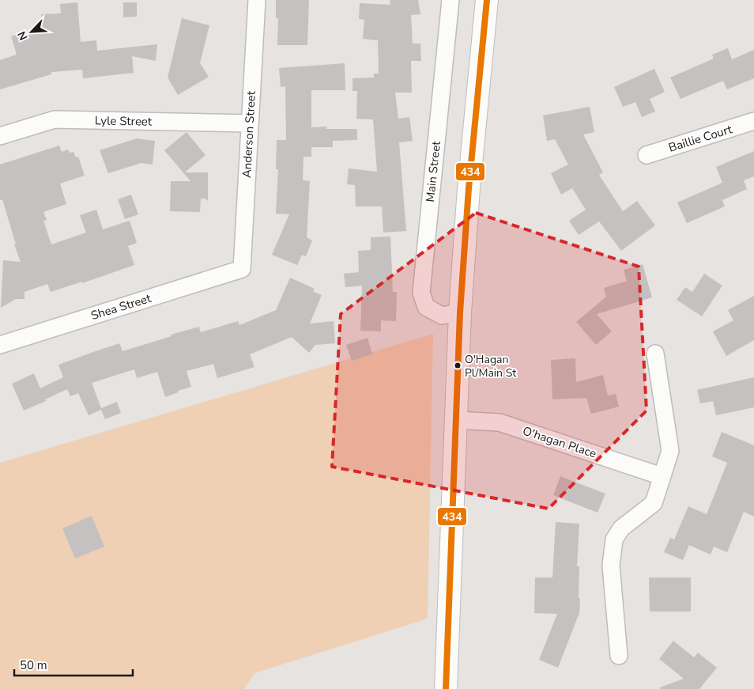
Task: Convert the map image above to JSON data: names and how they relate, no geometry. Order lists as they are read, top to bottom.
{
  "streets": {
    "street": [
      "Lyle Street",
      "Anderson Street",
      "Baillie Court",
      "Main Street",
      "Shea Street",
      "O'hagan Place"
    ]
  },
  "crossings": [
    ["Lyle Street", "Anderson Street"],
    ["Anderson Street", "Shea Street"]
  ],
  "places": ["O'Hagan Pl/Main St"],
  "lines": ["transit line 434"],
  "scale_bar": "50 m",
  "north": "bottom left"
}
